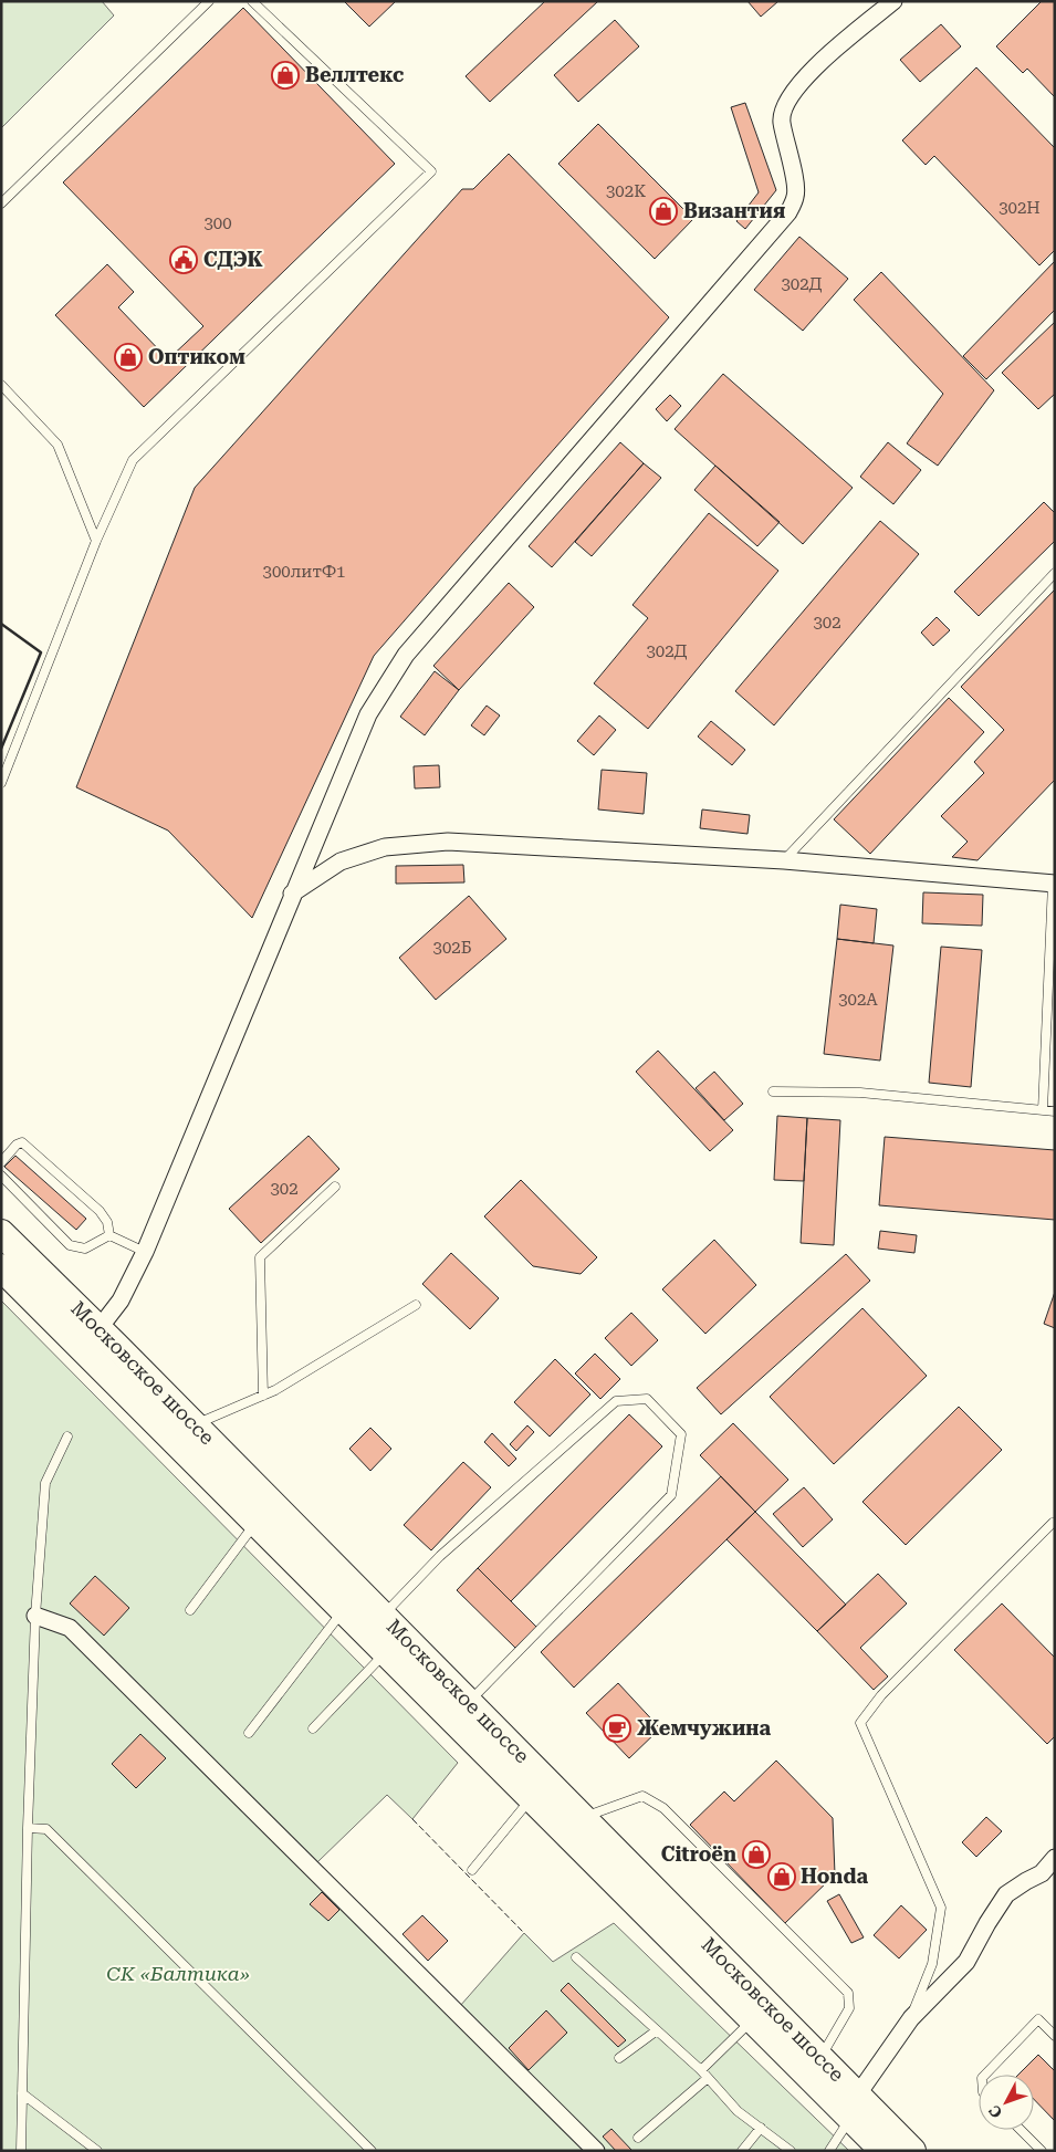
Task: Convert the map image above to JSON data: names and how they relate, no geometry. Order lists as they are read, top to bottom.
{
  "streets": {
    "main road": ["Московское шоссе"]
  },
  "parks": ["СК «Балтика»"],
  "places": {
    "shop": [
      "Веллтекс",
      "Византия",
      "Оптиком",
      "Citroën",
      "Honda"
    ],
    "public building": ["СДЭК"],
    "cafe": ["Жемчужина"]
  },
  "house_numbers": [
    "302К",
    "302Н",
    "300",
    "302Д",
    "300литФ1",
    "302",
    "302Д",
    "302Б",
    "302А",
    "302"
  ],
  "north": "bottom left"
}
